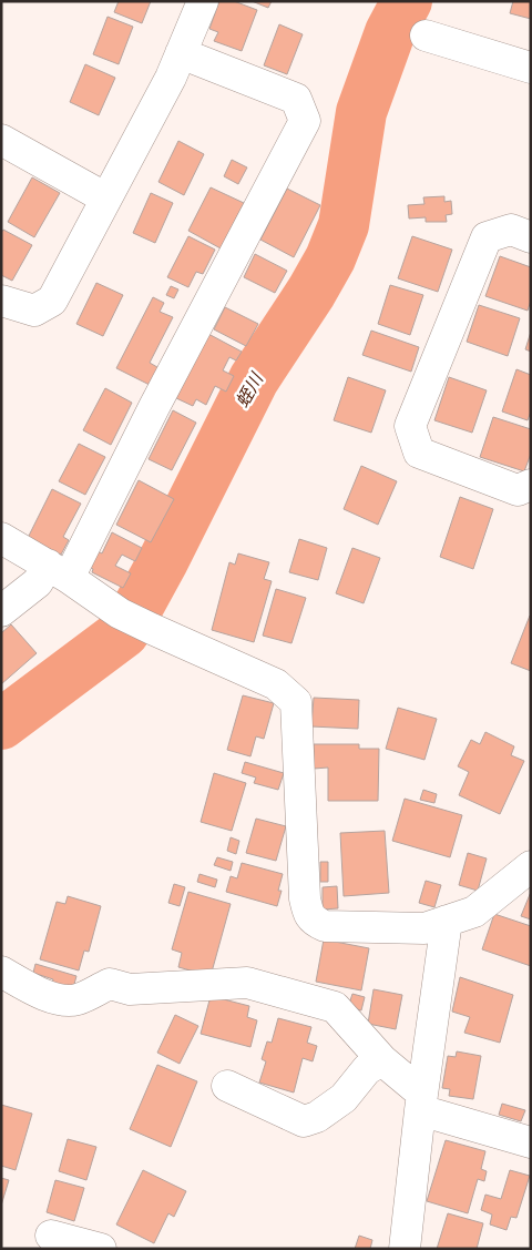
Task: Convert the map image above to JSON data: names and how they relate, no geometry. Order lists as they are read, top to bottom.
{
  "water": ["蛭川"]
}
